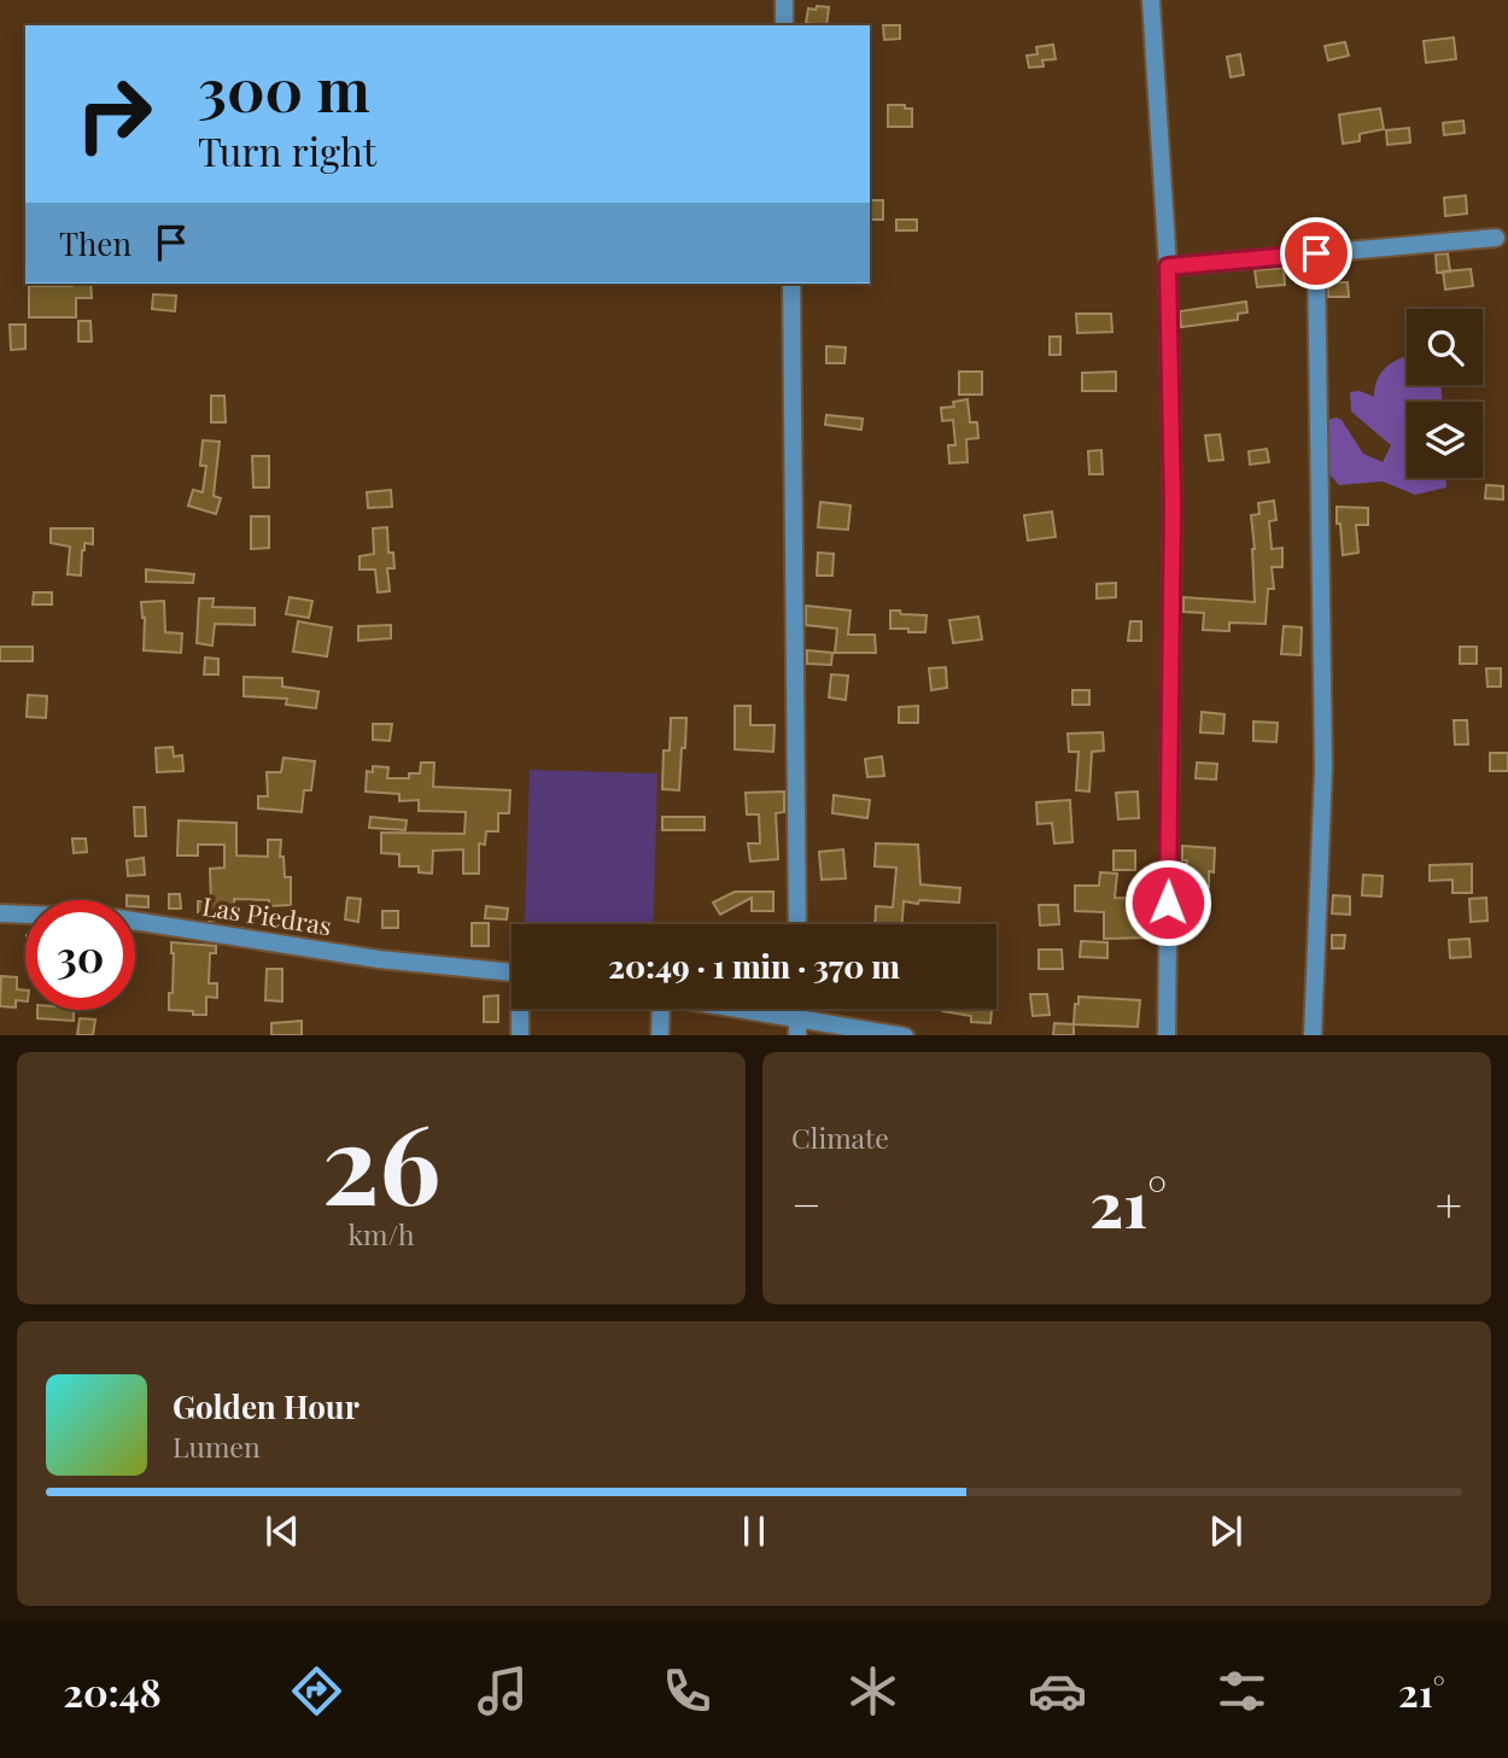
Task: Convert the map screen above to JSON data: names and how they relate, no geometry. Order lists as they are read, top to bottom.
{
  "streets": {
    "street": ["Las Piedras"]
  },
  "page": {
    "turn": ["300 m", "Turn right"],
    "then": "Then",
    "limit": "30",
    "trip": "20:49 · 1 min · 370 m",
    "tile": [
      ["26", "km/h"],
      "Climate"
    ],
    "heat": ["−", "21°", "+"],
    "song": ["Golden Hour", "Lumen"],
    "tabs": ["20:48", "21°"]
  }
}
